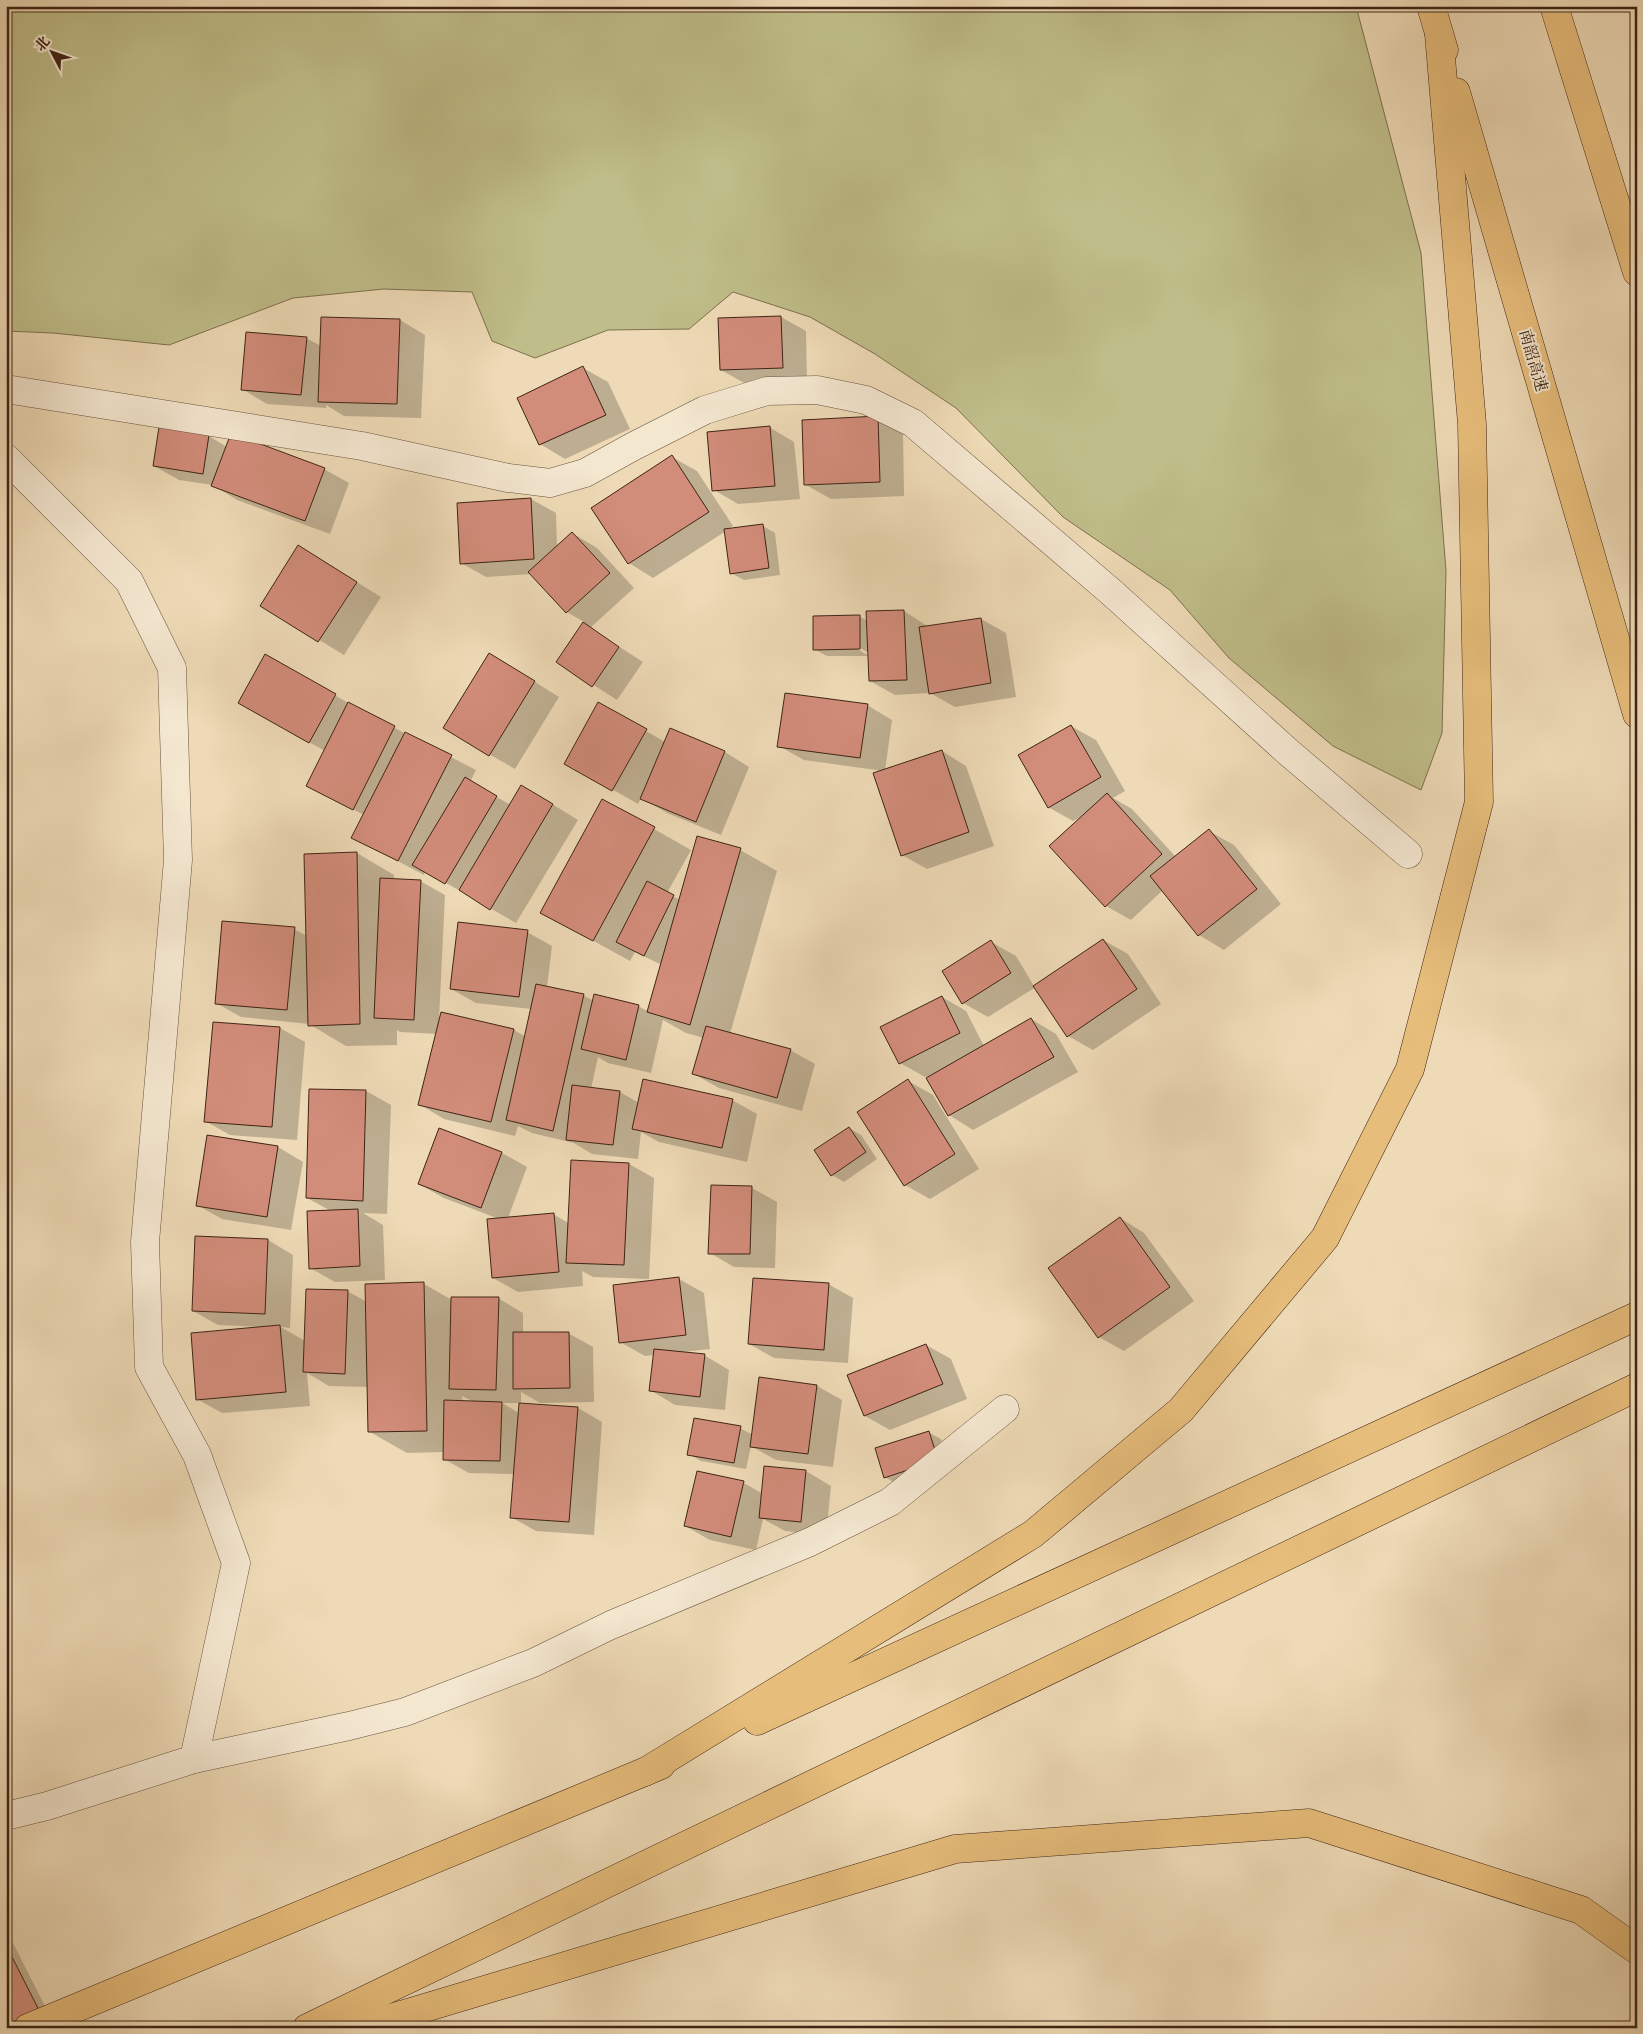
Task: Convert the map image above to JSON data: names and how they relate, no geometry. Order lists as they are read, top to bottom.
{
  "streets": {
    "highway": ["南韶高速"]
  },
  "north": "top left"
}
